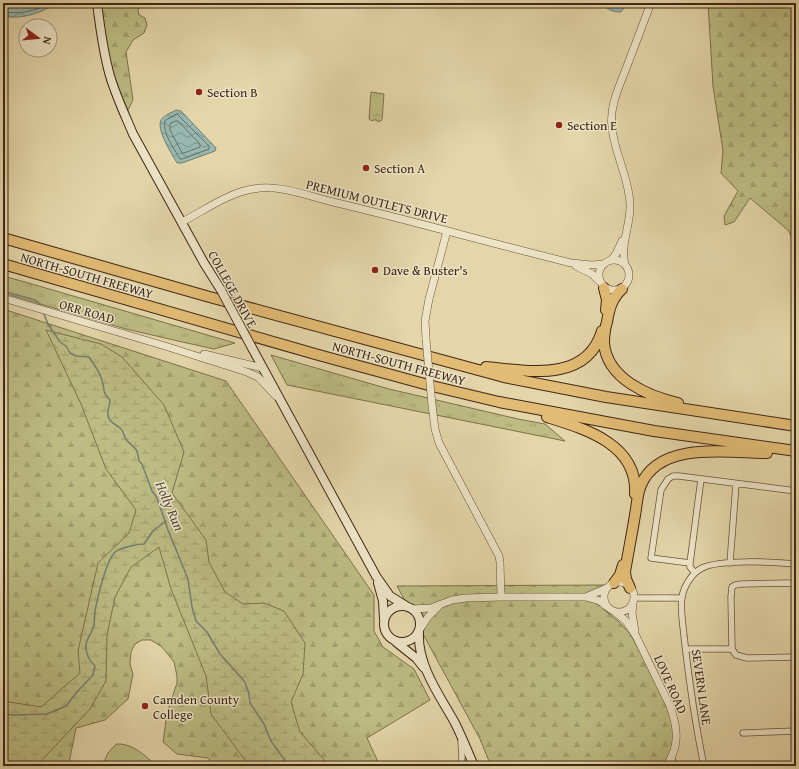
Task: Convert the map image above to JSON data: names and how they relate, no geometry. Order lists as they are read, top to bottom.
{
  "streets": {
    "highway": ["NORTH-SOUTH FREEWAY"],
    "main road": ["COLLEGE DRIVE"],
    "street": [
      "PREMIUM OUTLETS DRIVE",
      "ORR ROAD",
      "LOVE ROAD",
      "SEVERN LANE"
    ]
  },
  "crossings": [
    ["PREMIUM OUTLETS DRIVE", "COLLEGE DRIVE"],
    ["COLLEGE DRIVE", "ORR ROAD"]
  ],
  "water": ["Holly Run"],
  "places": [
    "Section B",
    "Section E",
    "Section A",
    "Dave & Buster's",
    "Camden County College"
  ],
  "north": "right"
}
